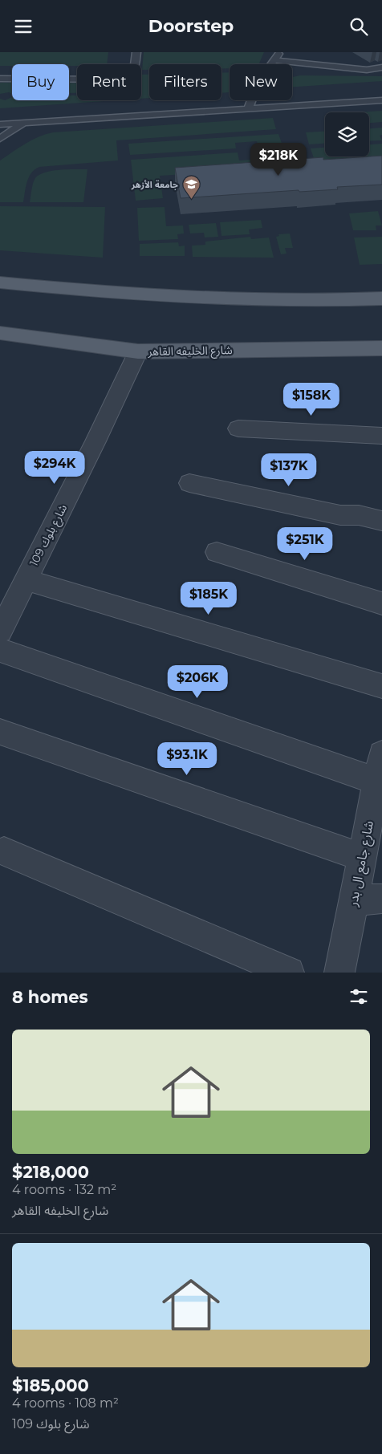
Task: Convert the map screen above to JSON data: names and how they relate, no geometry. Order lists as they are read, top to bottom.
{
  "streets": {
    "main road": ["شارع الخليفه القاهر"],
    "street": ["شارع بلوك 109", "شارع جامع ال بدر"]
  },
  "crossings": [
    ["شارع الخليفه القاهر", "شارع بلوك 109"]
  ],
  "places": {
    "school or university": ["جامعة الأزهر"]
  },
  "page": {
    "header": "Doorstep",
    "chip": [
      "Buy",
      "Rent",
      "Filters",
      "New"
    ],
    "price": [
      "$218K",
      "$158K",
      "$294K",
      "$137K",
      "$251K",
      "$185K",
      "$206K",
      "$93.1K"
    ],
    "heading": "8 homes",
    "list": [
      {
        "name": "$218,000",
        "note": "4 rooms · 132 m² · شارع الخليفه القاهر"
      },
      {
        "name": "$185,000",
        "note": "4 rooms · 108 m² · شارع بلوك 109"
      }
    ]
  }
}
